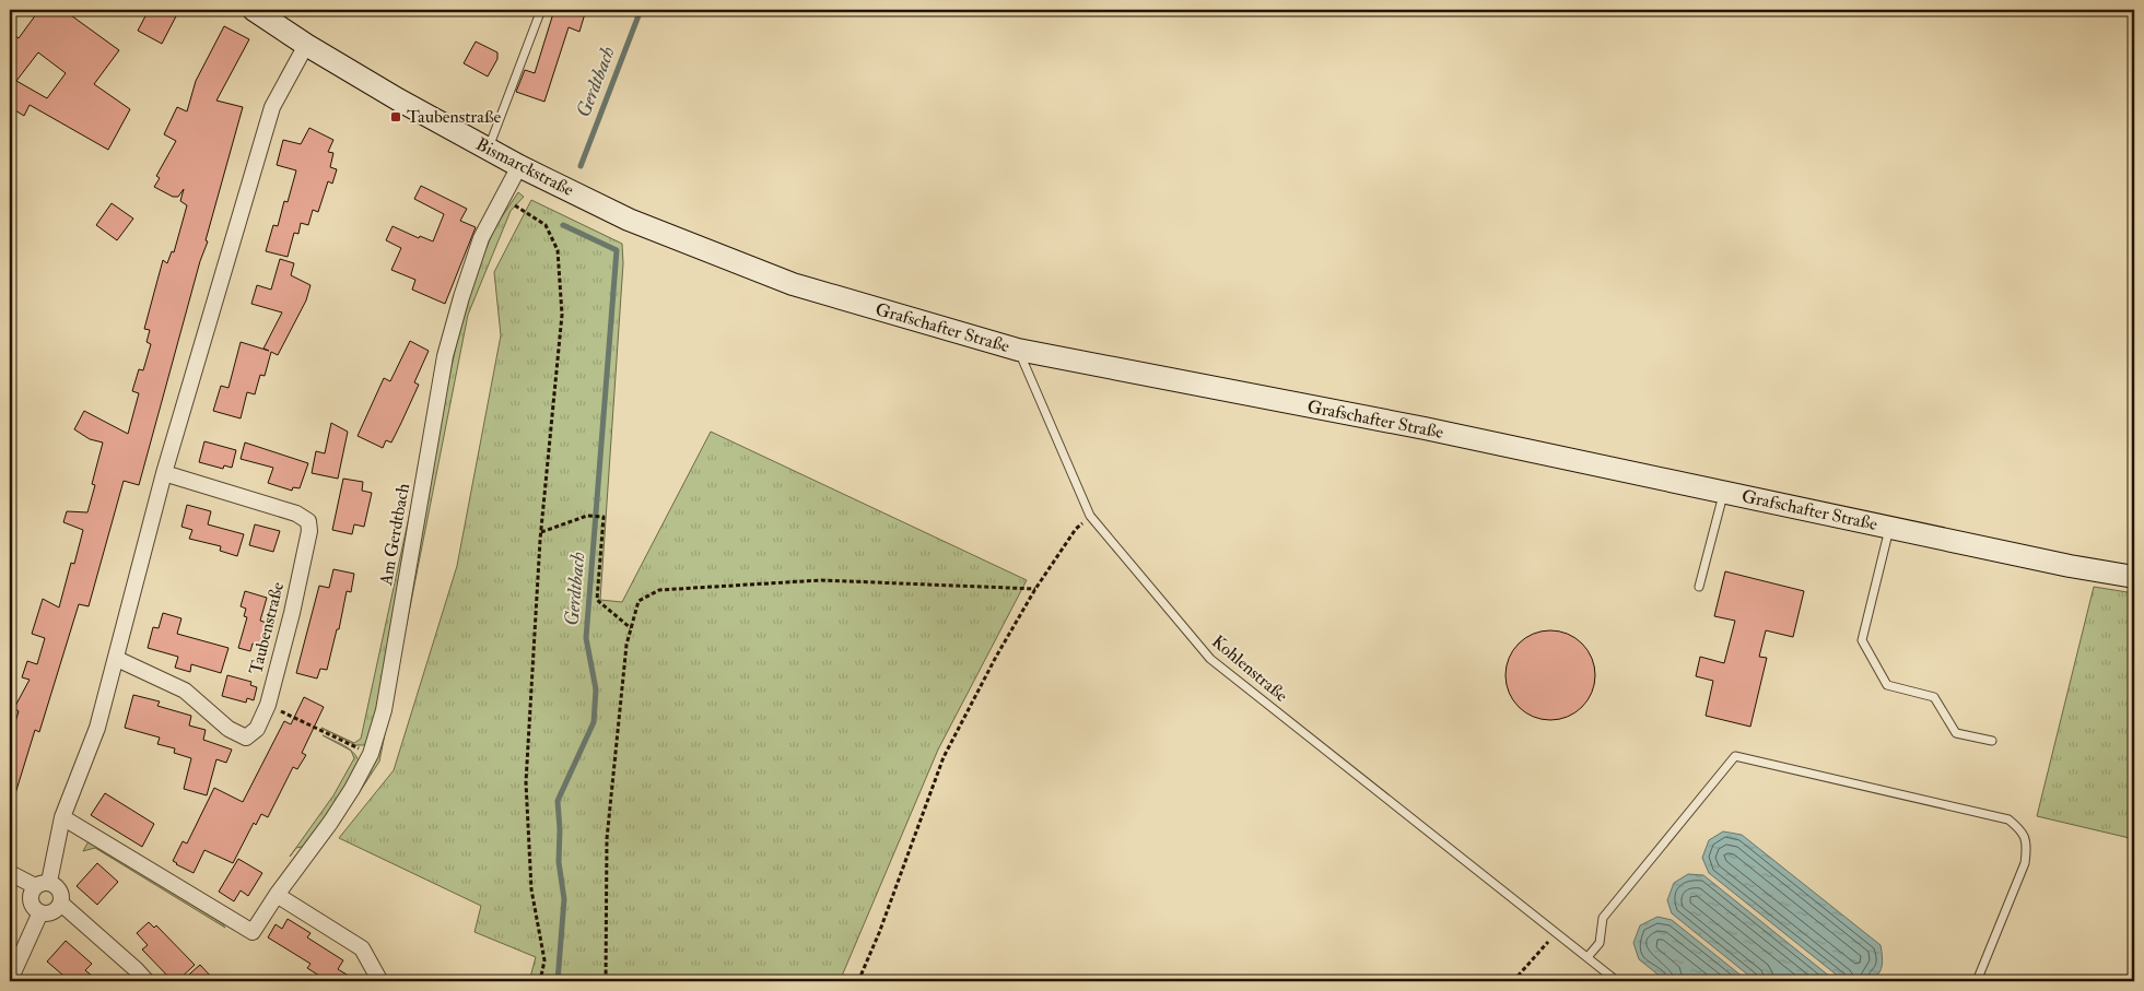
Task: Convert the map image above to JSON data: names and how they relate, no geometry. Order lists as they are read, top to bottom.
{
  "streets": {
    "main road": ["Bismarckstraße", "Grafschafter Straße"],
    "street": ["Am Gerdtbach", "Taubenstraße"],
    "lane": ["Kohlenstraße"]
  },
  "crossings": [
    ["Bismarckstraße", "Grafschafter Straße"],
    ["Bismarckstraße", "Am Gerdtbach"],
    ["Grafschafter Straße", "Kohlenstraße"]
  ],
  "water": ["Gerdtbach"],
  "places": {
    "transit": ["Taubenstraße"]
  }
}
